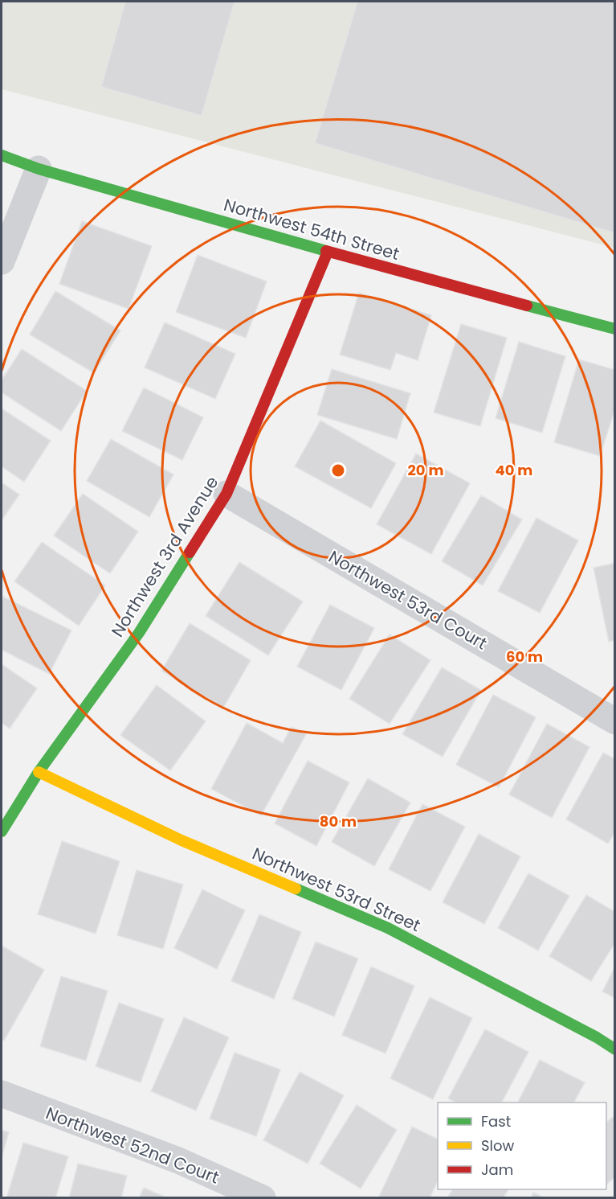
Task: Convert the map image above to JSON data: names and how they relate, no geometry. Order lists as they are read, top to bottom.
{
  "streets": {
    "street": [
      "Northwest 54th Street",
      "Northwest 3rd Avenue",
      "Northwest 53rd Court",
      "Northwest 53rd Street",
      "Northwest 52nd Court"
    ]
  },
  "crossings": [
    ["Northwest 54th Street", "Northwest 3rd Avenue"],
    ["Northwest 3rd Avenue", "Northwest 53rd Court"],
    ["Northwest 3rd Avenue", "Northwest 53rd Street"]
  ],
  "legend": ["Fast", "Slow", "Jam"],
  "rings": [
    "20 m",
    "40 m",
    "60 m",
    "80 m"
  ]
}
